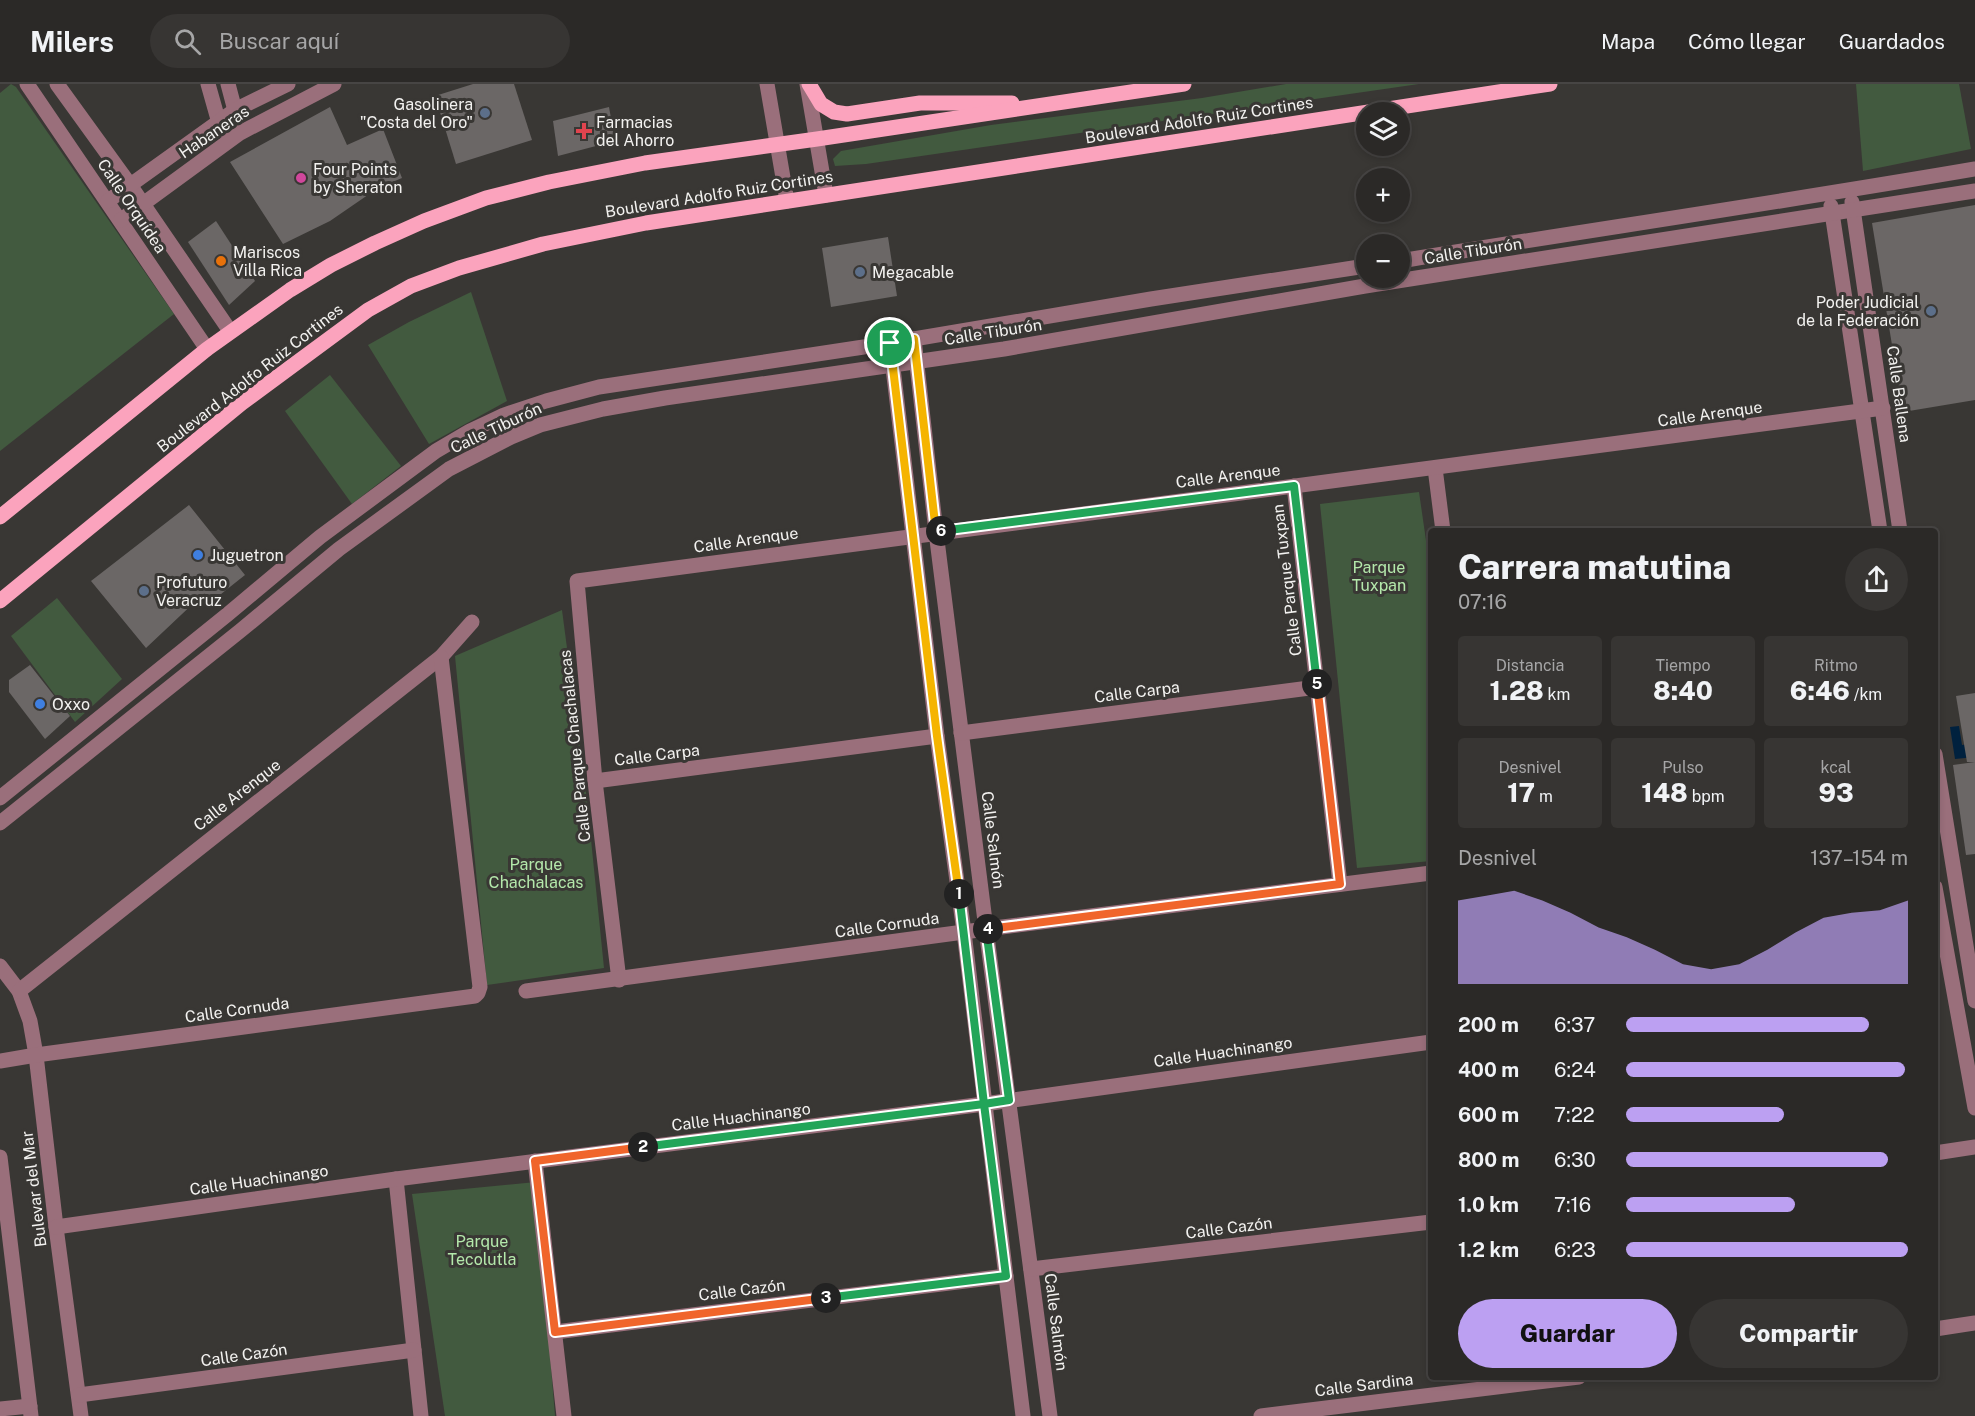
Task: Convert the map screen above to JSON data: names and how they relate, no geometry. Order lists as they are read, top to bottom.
{
  "streets": {
    "main road": ["Boulevard Adolfo Ruiz Cortines"],
    "street": [
      "Habaneras",
      "Calle Orquídea",
      "Calle Tiburón",
      "Calle Ballena",
      "Calle Arenque",
      "Calle Parque Tuxpan",
      "Calle Carpa",
      "Calle Parque Chachalacas",
      "Calle Salmón",
      "Calle Cornuda",
      "Calle Huachinango",
      "Bulevar del Mar",
      "Calle Cazón",
      "Calle Sardina"
    ]
  },
  "crossings": [
    ["Habaneras", "Calle Orquídea"],
    ["Calle Tiburón", "Calle Ballena"],
    ["Calle Tiburón", "Calle Salmón"],
    ["Calle Ballena", "Calle Arenque"],
    ["Calle Arenque", "Calle Parque Tuxpan"],
    ["Calle Arenque", "Calle Parque Chachalacas"],
    ["Calle Arenque", "Calle Salmón"],
    ["Calle Arenque", "Calle Cornuda"],
    ["Calle Arenque", "Bulevar del Mar"],
    ["Calle Parque Tuxpan", "Calle Carpa"],
    ["Calle Parque Tuxpan", "Calle Cornuda"],
    ["Calle Carpa", "Calle Parque Chachalacas"],
    ["Calle Carpa", "Calle Salmón"],
    ["Calle Parque Chachalacas", "Calle Cornuda"],
    ["Calle Salmón", "Calle Cornuda"],
    ["Calle Salmón", "Calle Huachinango"],
    ["Calle Salmón", "Calle Cazón"],
    ["Calle Cornuda", "Bulevar del Mar"],
    ["Calle Huachinango", "Bulevar del Mar"],
    ["Bulevar del Mar", "Calle Cazón"]
  ],
  "parks": ["Parque Tuxpan", "Parque Chachalacas", "Parque Tecolutla"],
  "places": {
    "other": [
      "Gasolinera \"Costa del Oro\"",
      "Four Points by Sheraton",
      "Mariscos Villa Rica",
      "Megacable",
      "Poder Judicial de la Federación",
      "Juguetron",
      "Profuturo Veracruz",
      "Oxxo"
    ],
    "health": ["Farmacias del Ahorro"]
  },
  "page": {
    "header": "Milers",
    "search": "Buscar aquí",
    "nav": ["Mapa", "Cómo llegar", "Guardados"],
    "map_buttons": ["+", "−"],
    "pins": [
      "6",
      "5",
      "1",
      "4",
      "2",
      "3"
    ],
    "heading": ["Carrera matutina", "07:16"],
    "stats": [
      ["Distancia", "1.28 km"],
      ["Tiempo", "8:40"],
      ["Ritmo", "6:46 /km"],
      ["Desnivel", "17 m"],
      ["Pulso", "148 bpm"],
      ["kcal", "93"]
    ],
    "chart": ["Desnivel", "137–154 m"],
    "list": [
      {
        "name": "200 m",
        "note": "6:37"
      },
      {
        "name": "400 m",
        "note": "6:24"
      },
      {
        "name": "600 m",
        "note": "7:22"
      },
      {
        "name": "800 m",
        "note": "6:30"
      },
      {
        "name": "1.0 km",
        "note": "7:16"
      },
      {
        "name": "1.2 km",
        "note": "6:23"
      }
    ],
    "buttons": ["Guardar", "Compartir"]
  }
}
